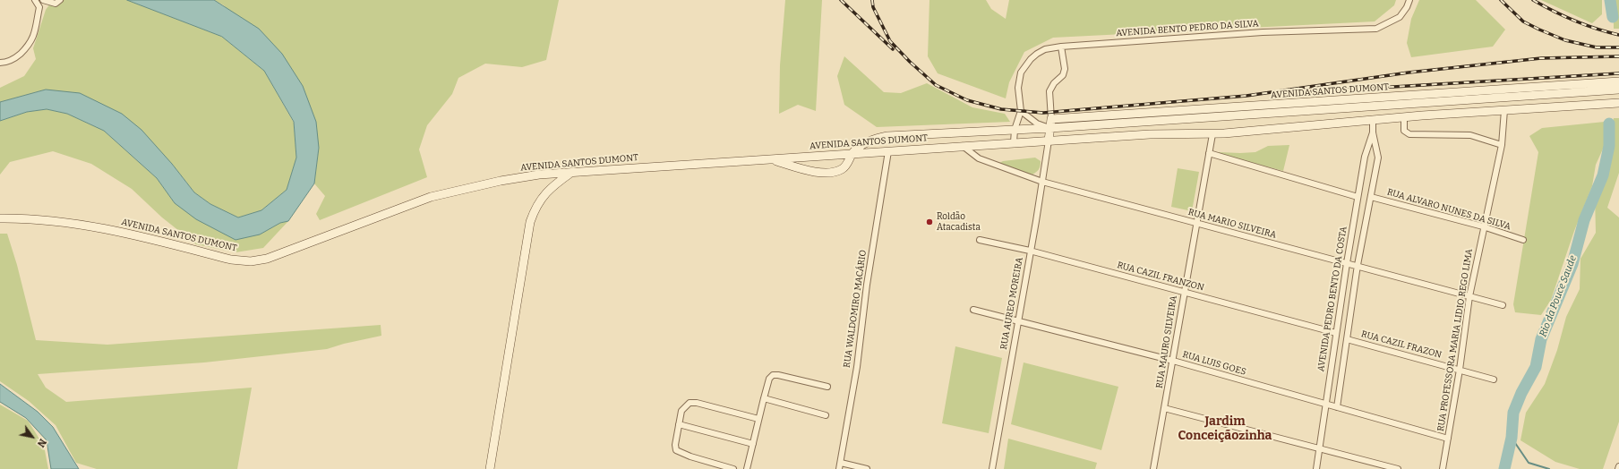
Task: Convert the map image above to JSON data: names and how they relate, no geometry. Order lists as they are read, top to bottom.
{
  "streets": {
    "main road": ["AVENIDA SANTOS DUMONT"],
    "street": [
      "AVENIDA BENTO PEDRO DA SILVA",
      "RUA ALVARO NUNES DA SILVA",
      "RUA MARIO SILVEIRA",
      "RUA CAZIL FRANZON",
      "AVENIDA PEDRO BENTO DA COSTA",
      "RUA AUREO MOREIRA",
      "RUA WALDOMIRO MACÁRIO",
      "RUA PROFESSORA MARIA LIDIO REGO LIMA",
      "RUA MAURO SILVEIRA",
      "RUA CAZIL FRAZON",
      "RUA LUIS GOES"
    ]
  },
  "crossings": [
    ["AVENIDA BENTO PEDRO DA SILVA", "AVENIDA SANTOS DUMONT"],
    ["AVENIDA SANTOS DUMONT", "RUA MARIO SILVEIRA"],
    ["AVENIDA SANTOS DUMONT", "AVENIDA PEDRO BENTO DA COSTA"],
    ["AVENIDA SANTOS DUMONT", "RUA AUREO MOREIRA"],
    ["AVENIDA SANTOS DUMONT", "RUA WALDOMIRO MACÁRIO"],
    ["AVENIDA SANTOS DUMONT", "RUA PROFESSORA MARIA LIDIO REGO LIMA"],
    ["AVENIDA SANTOS DUMONT", "RUA MAURO SILVEIRA"],
    ["RUA ALVARO NUNES DA SILVA", "AVENIDA PEDRO BENTO DA COSTA"],
    ["RUA ALVARO NUNES DA SILVA", "RUA PROFESSORA MARIA LIDIO REGO LIMA"],
    ["RUA MARIO SILVEIRA", "AVENIDA PEDRO BENTO DA COSTA"],
    ["RUA MARIO SILVEIRA", "RUA AUREO MOREIRA"],
    ["RUA MARIO SILVEIRA", "RUA PROFESSORA MARIA LIDIO REGO LIMA"],
    ["RUA MARIO SILVEIRA", "RUA MAURO SILVEIRA"],
    ["RUA CAZIL FRANZON", "AVENIDA PEDRO BENTO DA COSTA"],
    ["RUA CAZIL FRANZON", "RUA AUREO MOREIRA"],
    ["RUA CAZIL FRANZON", "RUA MAURO SILVEIRA"],
    ["AVENIDA PEDRO BENTO DA COSTA", "RUA CAZIL FRAZON"],
    ["AVENIDA PEDRO BENTO DA COSTA", "RUA LUIS GOES"],
    ["RUA AUREO MOREIRA", "RUA LUIS GOES"],
    ["RUA PROFESSORA MARIA LIDIO REGO LIMA", "RUA CAZIL FRAZON"],
    ["RUA PROFESSORA MARIA LIDIO REGO LIMA", "RUA LUIS GOES"],
    ["RUA MAURO SILVEIRA", "RUA LUIS GOES"]
  ],
  "districts": ["Jardim Conceiçãozinha"],
  "water": ["Rio da Pouce Saude"],
  "places": ["Roldão Atacadista"],
  "north": "bottom right"
}
